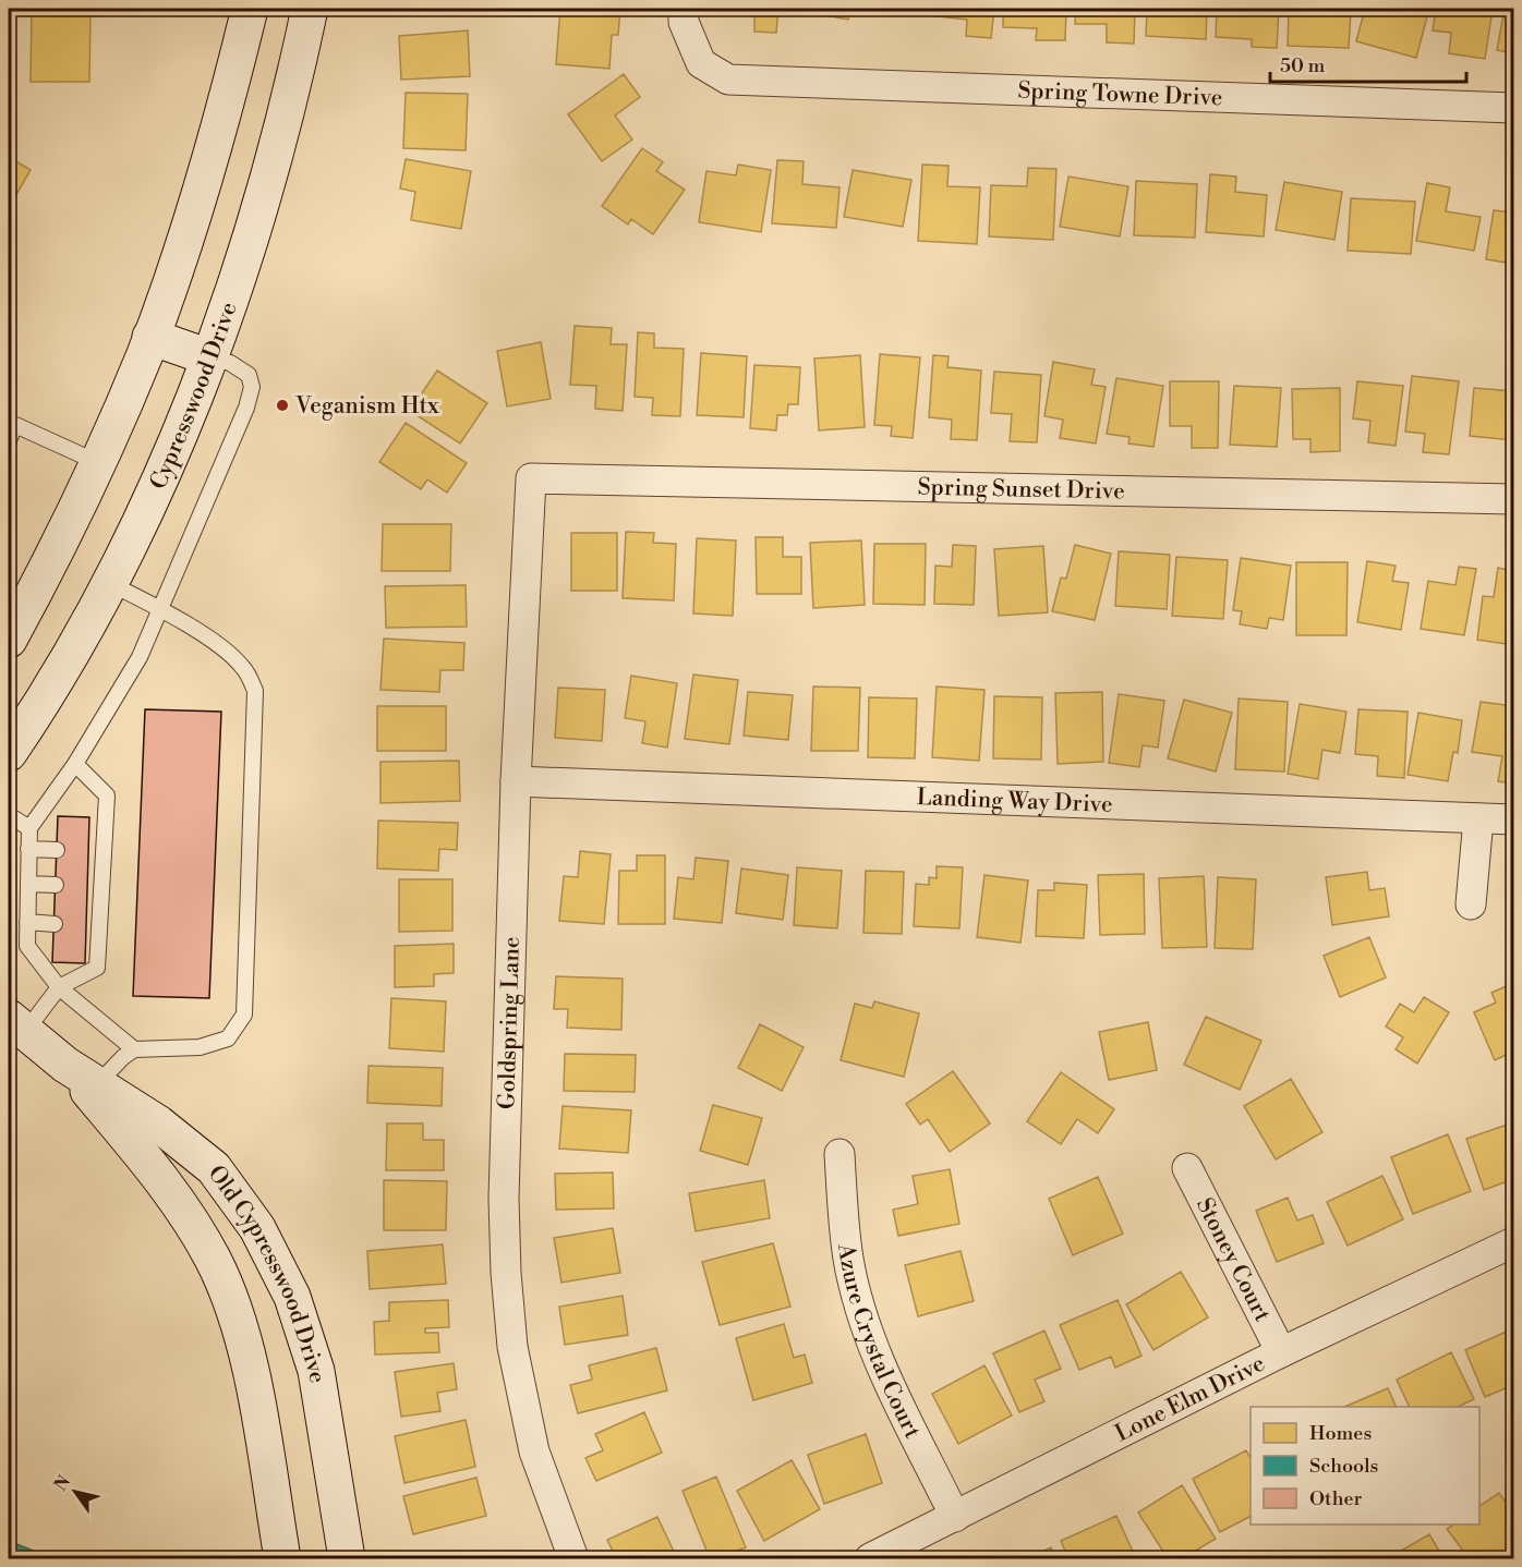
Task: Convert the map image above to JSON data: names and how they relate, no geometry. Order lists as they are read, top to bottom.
{
  "streets": {
    "main road": ["Cypresswood Drive", "Old Cypresswood Drive"],
    "street": [
      "Spring Towne Drive",
      "Spring Sunset Drive",
      "Landing Way Drive",
      "Goldspring Lane",
      "Stoney Court",
      "Azure Crystal Court",
      "Lone Elm Drive"
    ]
  },
  "crossings": [
    ["Spring Sunset Drive", "Goldspring Lane"],
    ["Landing Way Drive", "Goldspring Lane"],
    ["Stoney Court", "Lone Elm Drive"],
    ["Azure Crystal Court", "Lone Elm Drive"]
  ],
  "places": ["Veganism Htx"],
  "legend": ["Homes", "Schools", "Other"],
  "scale_bar": "50 m",
  "north": "top left"
}
